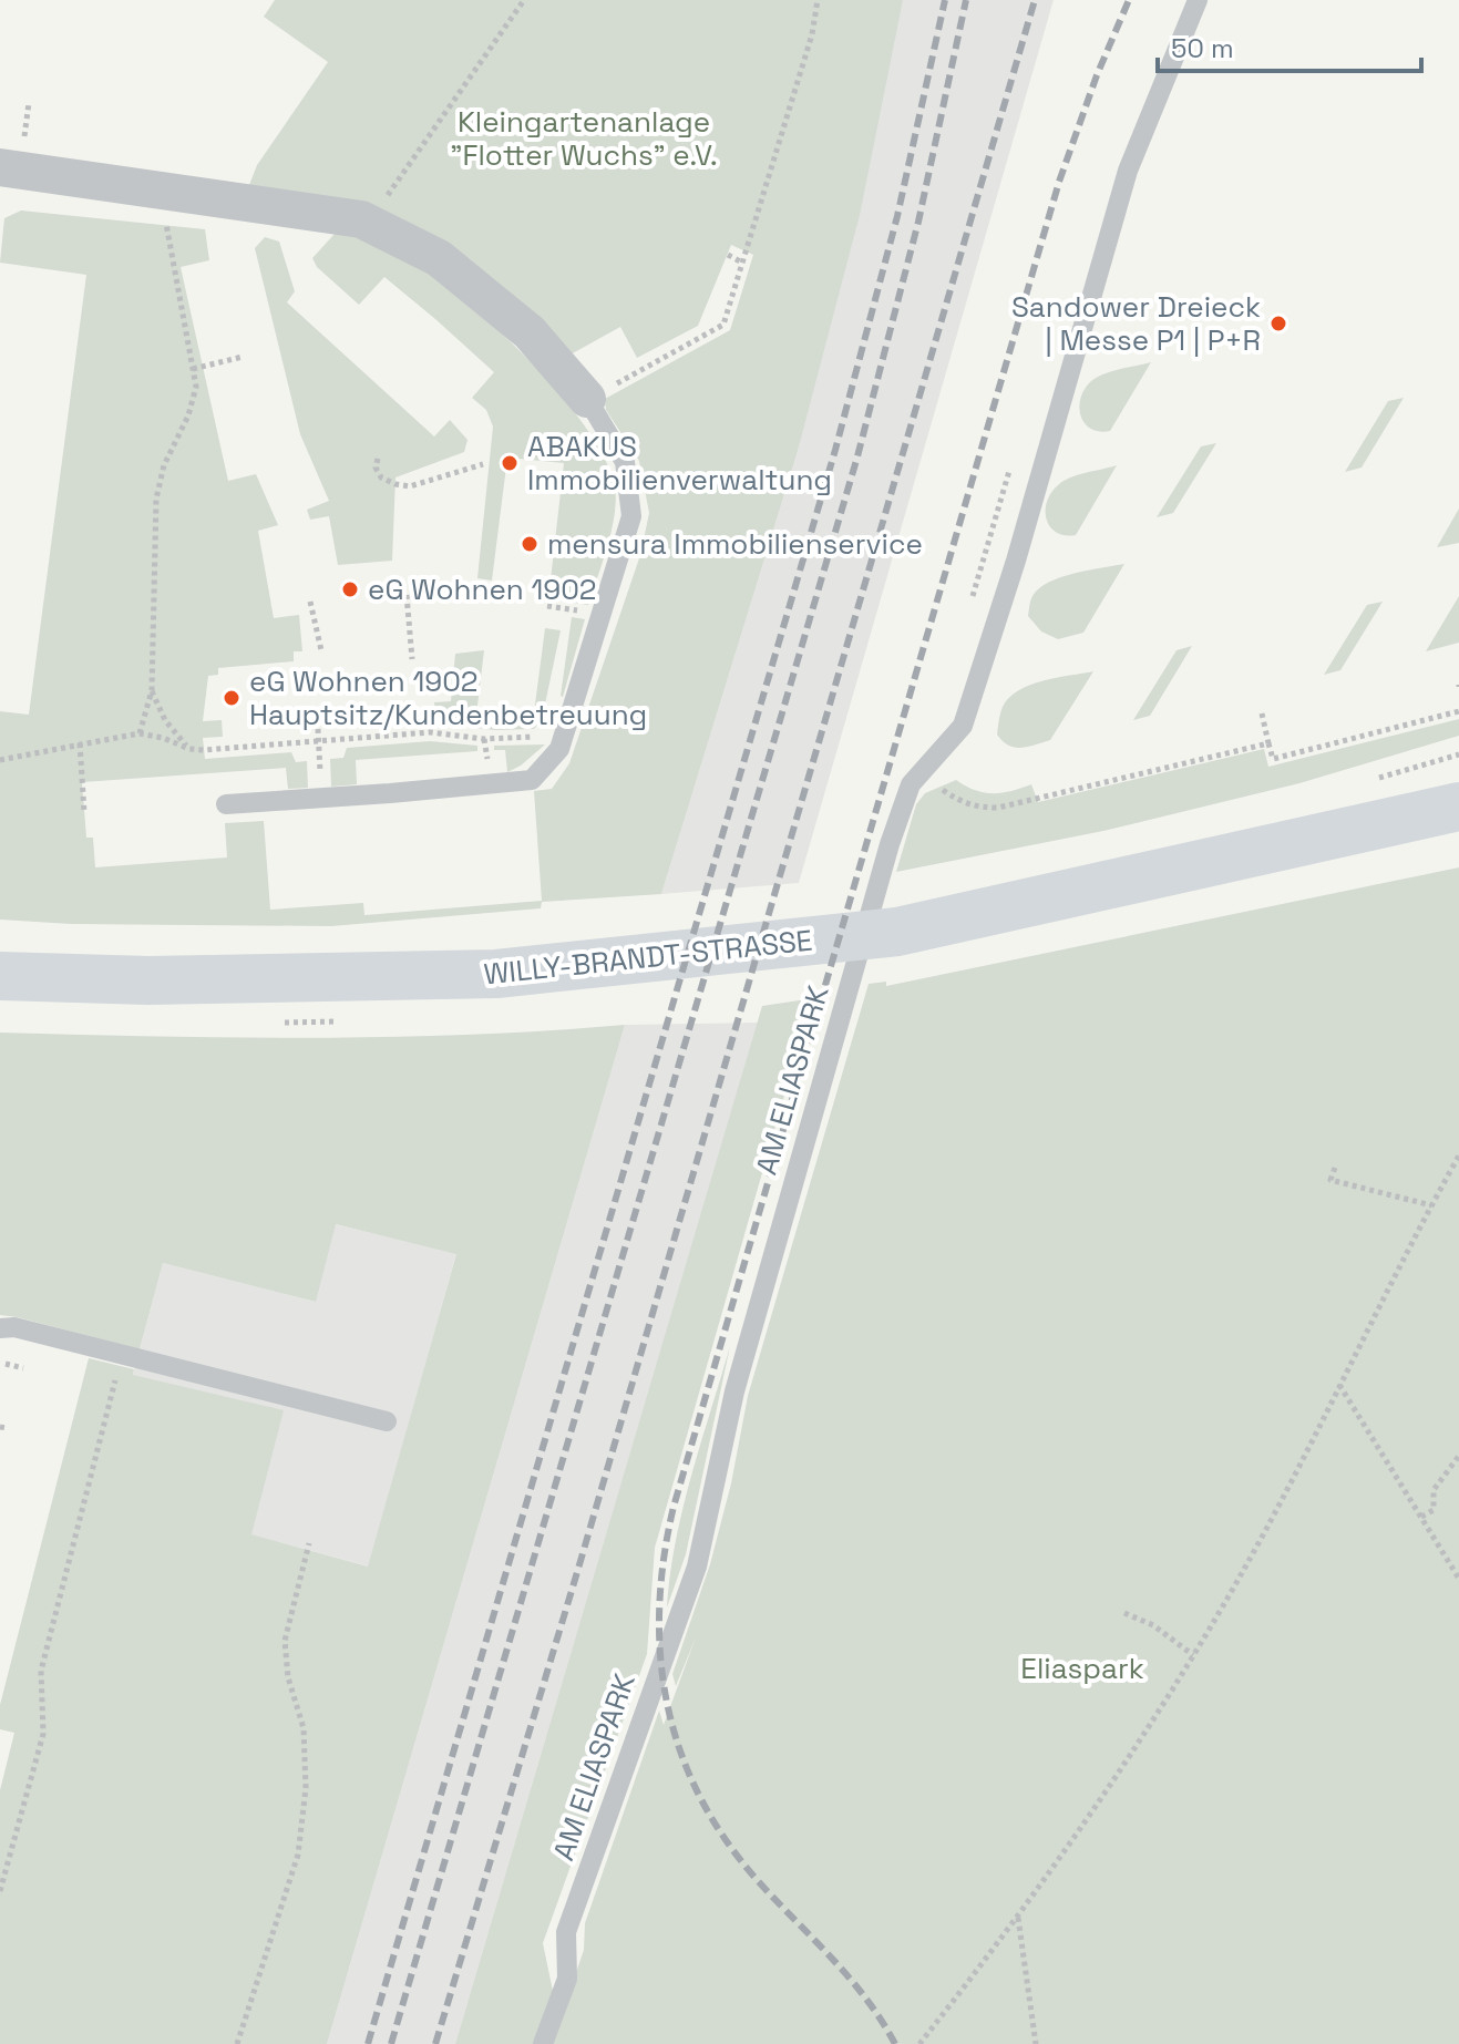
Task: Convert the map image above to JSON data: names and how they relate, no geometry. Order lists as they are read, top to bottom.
{
  "streets": {
    "main road": ["WILLY-BRANDT-STRASSE"],
    "lane": ["AM ELIASPARK"]
  },
  "parks": ["Kleingartenanlage \"Flotter Wuchs\" e.V.", "Eliaspark"],
  "places": [
    "Sandower Dreieck | Messe P1 | P+R",
    "ABAKUS Immobilienverwaltung",
    "mensura Immobilienservice",
    "eG Wohnen 1902",
    "eG Wohnen 1902 Hauptsitz/Kundenbetreuung"
  ],
  "scale_bar": "50 m"
}
